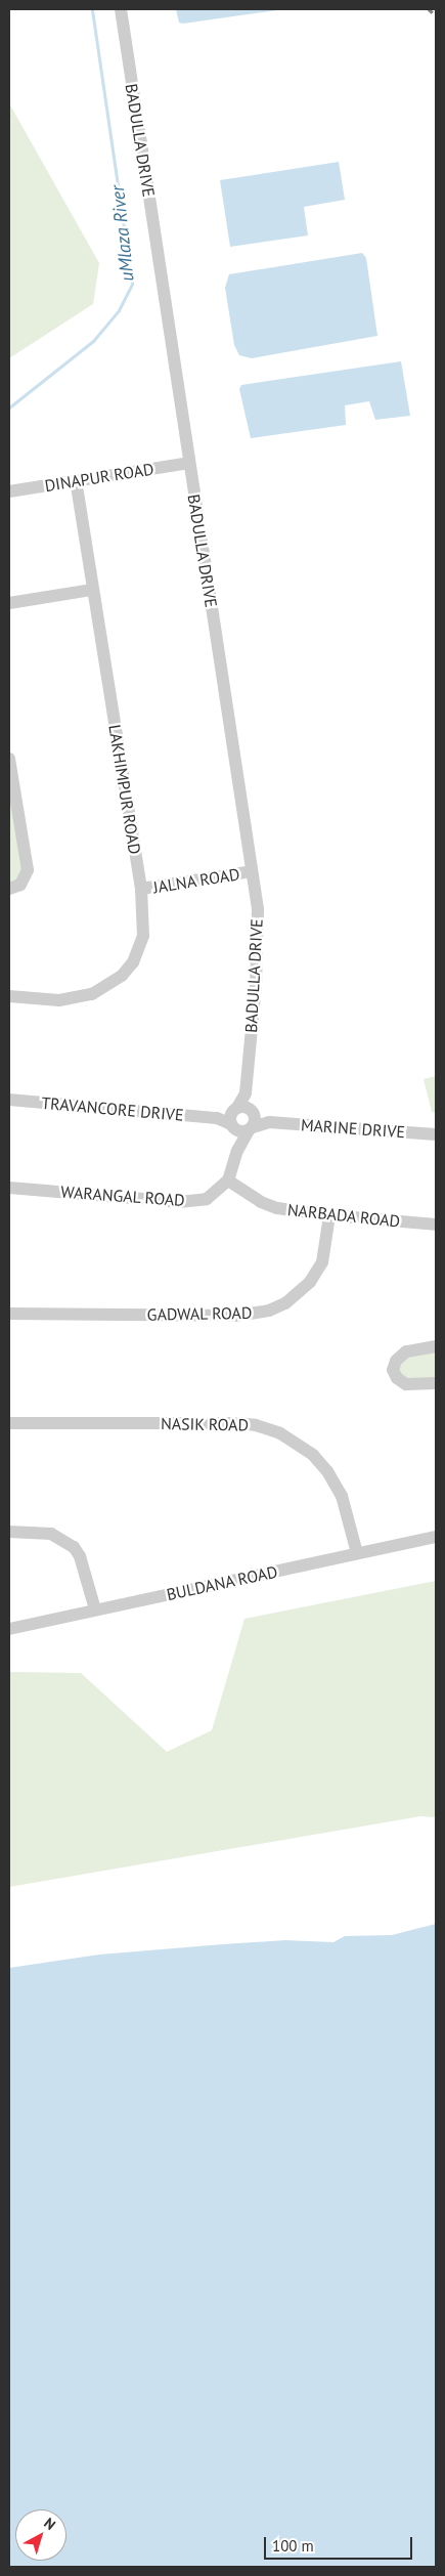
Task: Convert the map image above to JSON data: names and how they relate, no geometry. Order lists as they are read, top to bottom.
{
  "streets": {
    "street": [
      "BADULLA DRIVE",
      "DINAPUR ROAD",
      "LAKHIMPUR ROAD",
      "JALNA ROAD",
      "TRAVANCORE DRIVE",
      "MARINE DRIVE",
      "WARANGAL ROAD",
      "NARBADA ROAD",
      "GADWAL ROAD",
      "NASIK ROAD",
      "BULDANA ROAD"
    ]
  },
  "crossings": [
    ["BADULLA DRIVE", "DINAPUR ROAD"],
    ["BADULLA DRIVE", "JALNA ROAD"],
    ["BADULLA DRIVE", "TRAVANCORE DRIVE"],
    ["BADULLA DRIVE", "MARINE DRIVE"],
    ["DINAPUR ROAD", "LAKHIMPUR ROAD"],
    ["LAKHIMPUR ROAD", "JALNA ROAD"],
    ["WARANGAL ROAD", "NARBADA ROAD"],
    ["NARBADA ROAD", "GADWAL ROAD"],
    ["NASIK ROAD", "BULDANA ROAD"]
  ],
  "water": ["uMlaza River"],
  "scale_bar": "100 m",
  "north": "top right"
}
